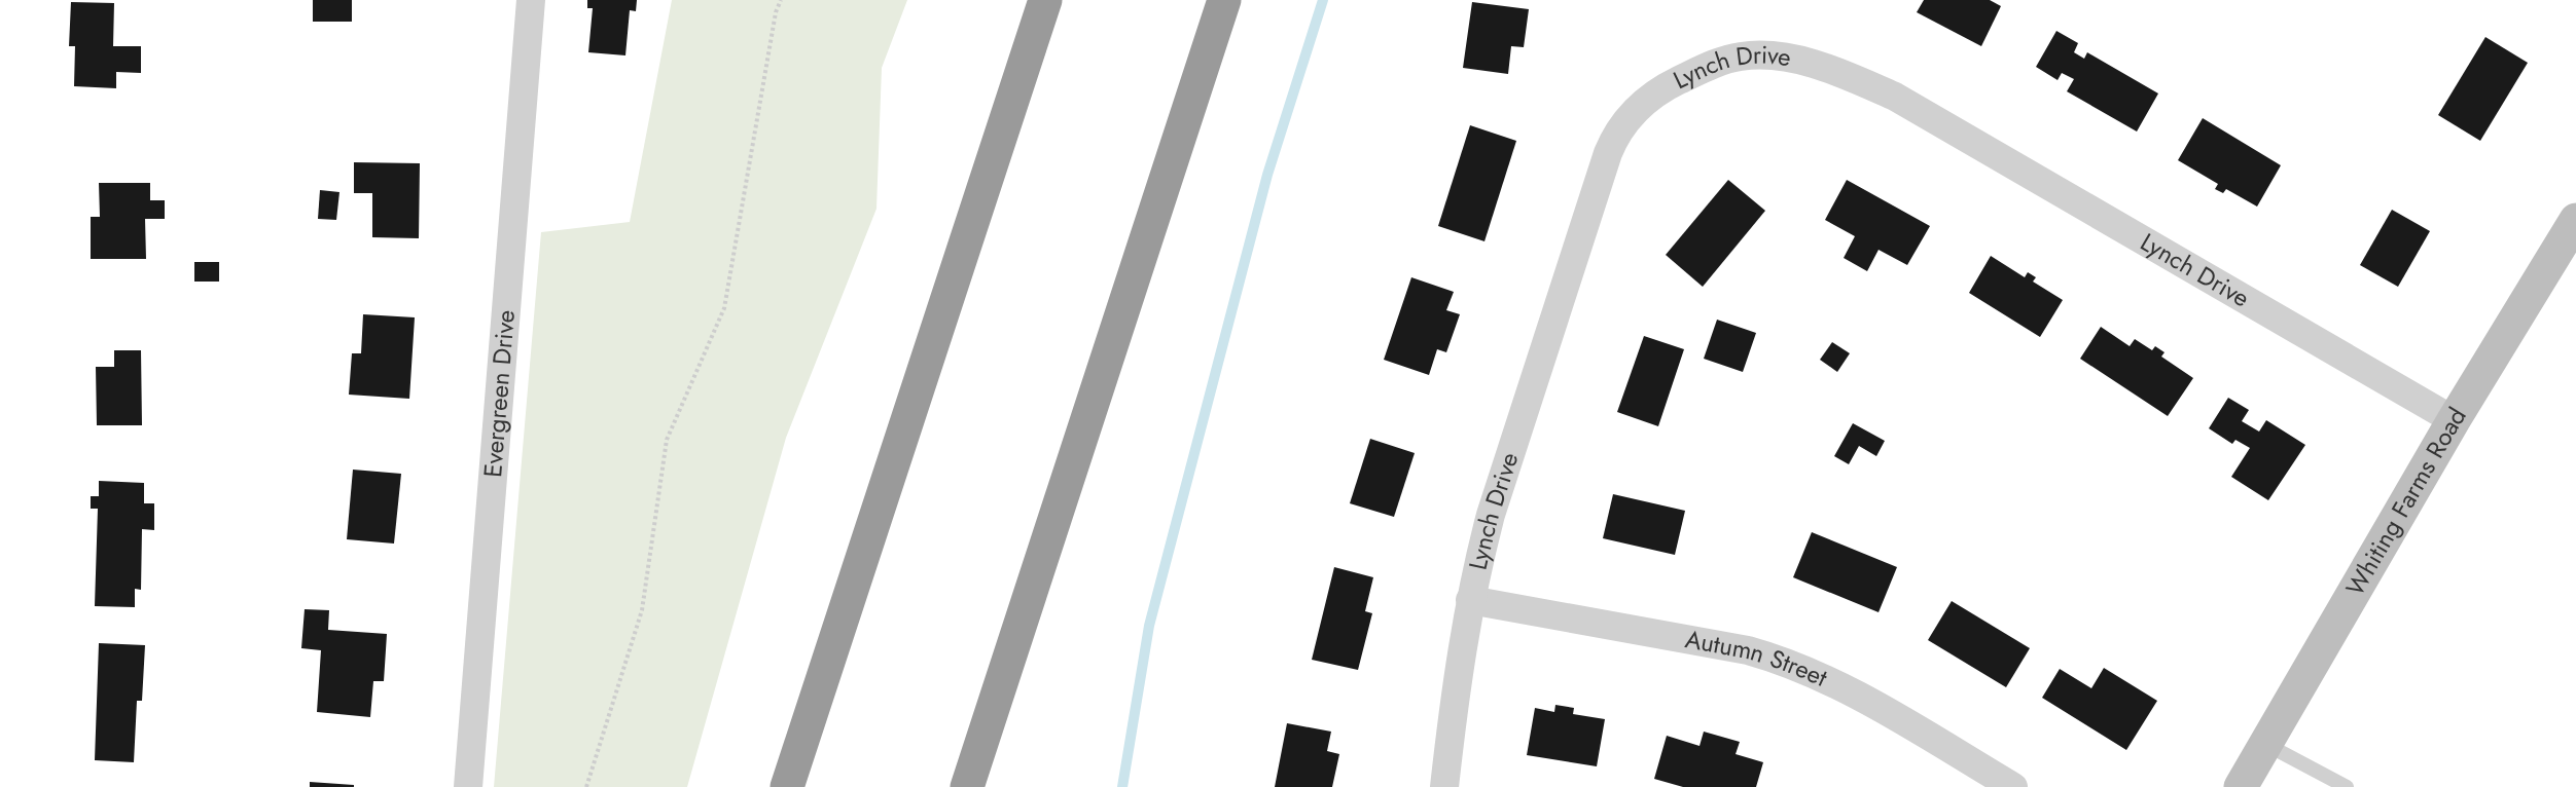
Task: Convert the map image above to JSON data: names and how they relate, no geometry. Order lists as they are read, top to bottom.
{
  "streets": {
    "main road": ["Whiting Farms Road"],
    "street": ["Lynch Drive", "Evergreen Drive", "Autumn Street"]
  },
  "crossings": [
    ["Lynch Drive", "Whiting Farms Road"],
    ["Lynch Drive", "Autumn Street"]
  ]
}
